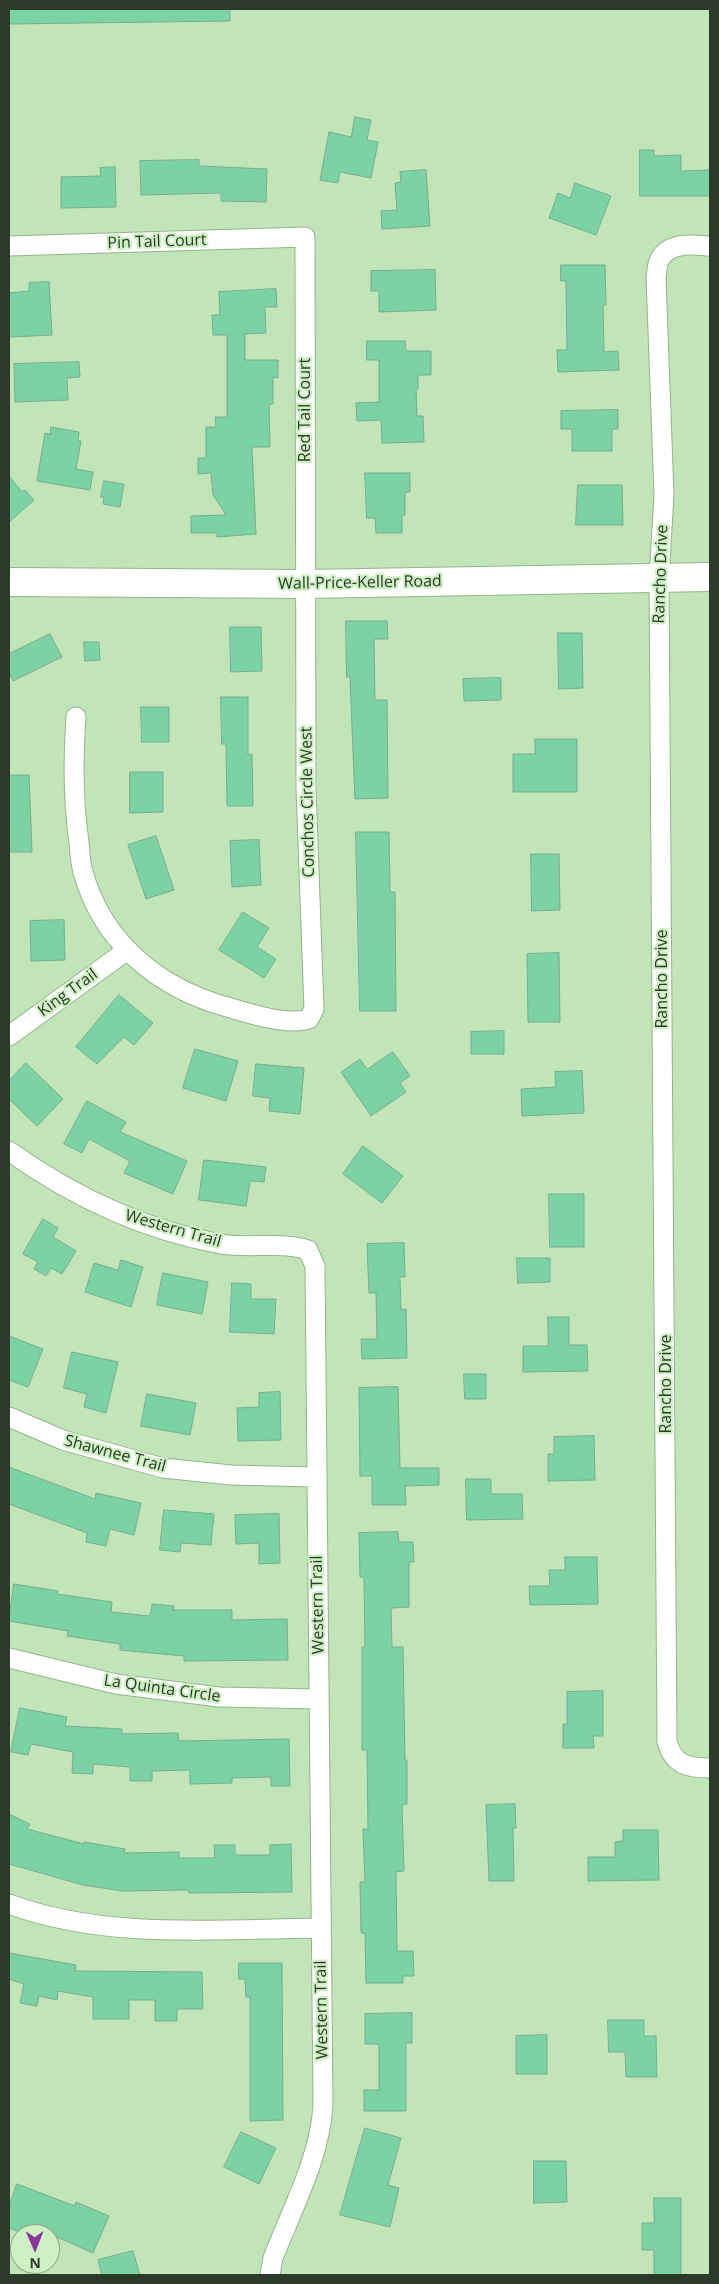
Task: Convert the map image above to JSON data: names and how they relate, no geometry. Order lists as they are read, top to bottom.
{
  "streets": {
    "street": [
      "Pin Tail Court",
      "Red Tail Court",
      "Rancho Drive",
      "Wall-Price-Keller Road",
      "Conchos Circle West",
      "King Trail",
      "Western Trail",
      "Shawnee Trail",
      "La Quinta Circle"
    ]
  },
  "crossings": [
    ["Pin Tail Court", "Red Tail Court"],
    ["Red Tail Court", "Wall-Price-Keller Road"],
    ["Red Tail Court", "Conchos Circle West"],
    ["Rancho Drive", "Wall-Price-Keller Road"],
    ["Wall-Price-Keller Road", "Conchos Circle West"],
    ["Conchos Circle West", "King Trail"],
    ["Western Trail", "Shawnee Trail"],
    ["Western Trail", "La Quinta Circle"]
  ],
  "north": "bottom"
}
